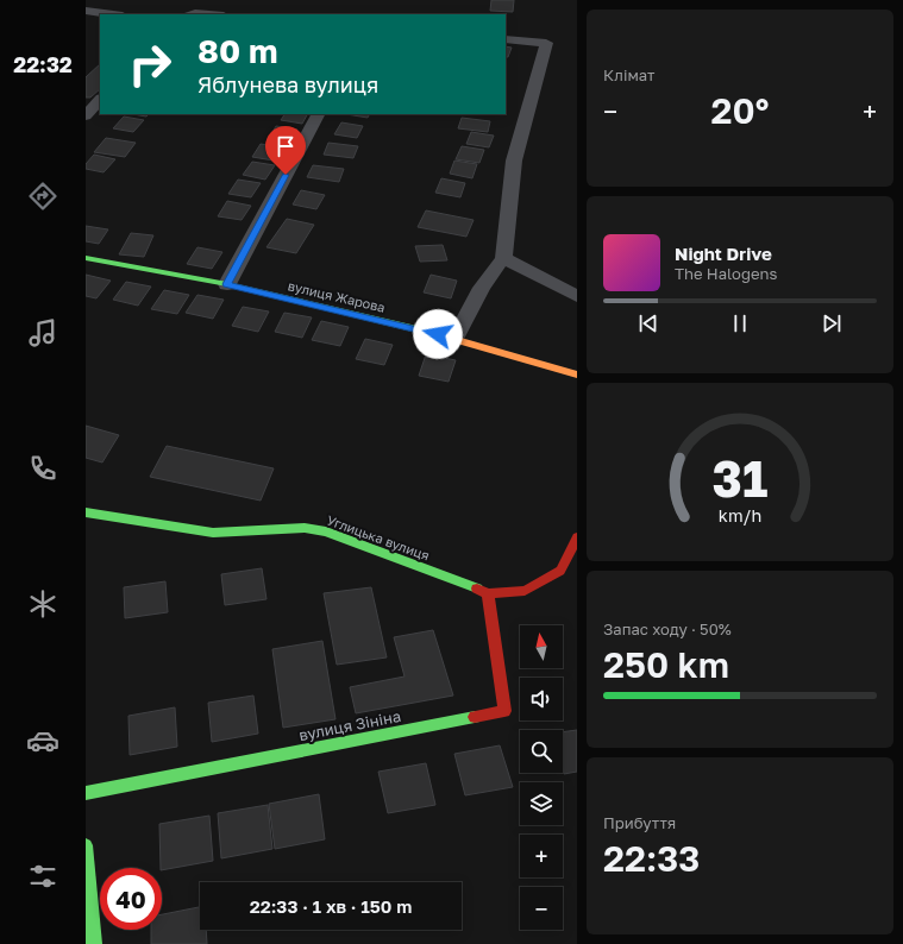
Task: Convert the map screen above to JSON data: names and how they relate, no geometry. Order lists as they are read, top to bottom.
{
  "streets": {
    "street": ["вулиця Жарова", "Углицька вулиця", "вулиця Зініна"]
  },
  "crossings": [
    ["Углицька вулиця", "вулиця Зініна"]
  ],
  "north": "top",
  "page": {
    "tabs": "22:32",
    "tile": [
      "Клімат",
      ["Запас ходу · 50%", "250 km"],
      ["Прибуття", "22:33"]
    ],
    "turn": ["80 m", "Яблунева вулиця"],
    "heat": ["−", "20°", "+"],
    "song": ["Night Drive", "The Halogens"],
    "map_buttons": ["+", "−"],
    "limit": "40",
    "trip": "22:33 · 1 хв · 150 m",
    "gauge": ["31", "km/h"]
  }
}
